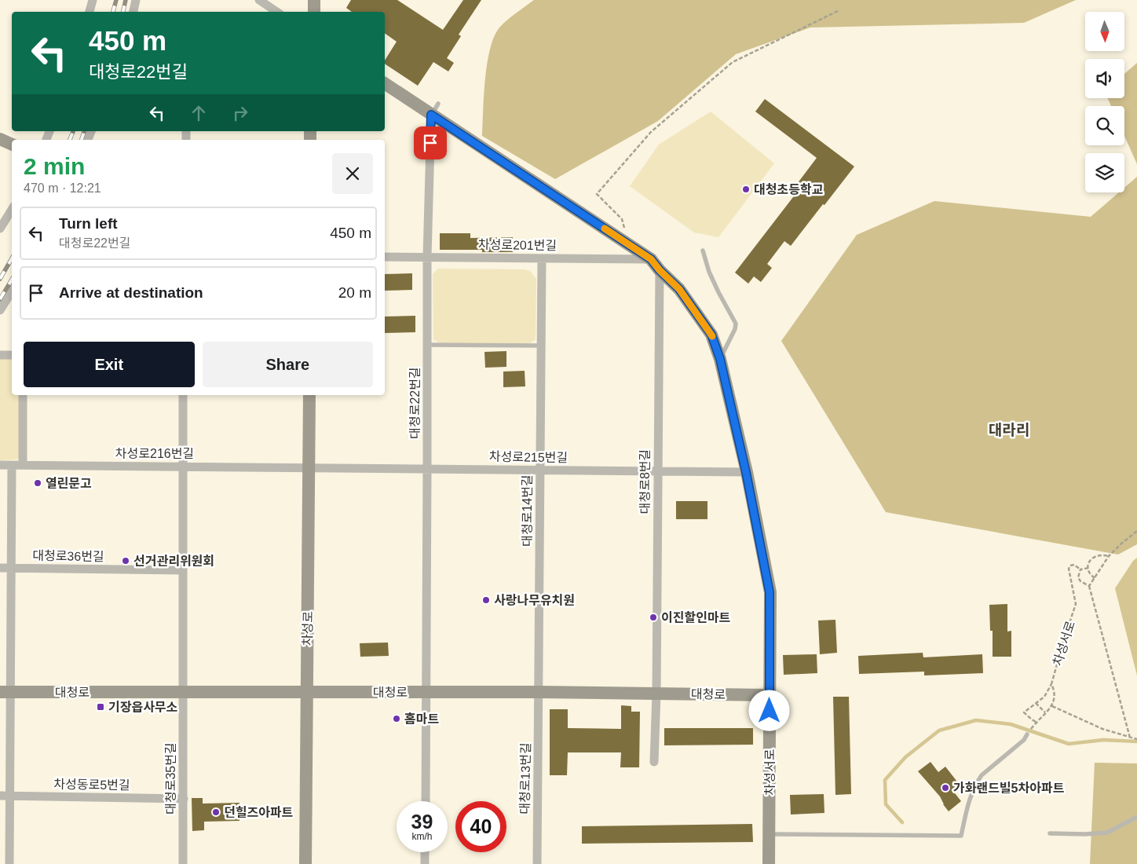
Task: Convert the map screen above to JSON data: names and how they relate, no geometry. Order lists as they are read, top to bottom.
{
  "streets": {
    "street": [
      "차성로201번길",
      "대청로22번길",
      "차성로216번길",
      "차성로215번길",
      "대청로8번길",
      "대청로14번길",
      "대청로36번길",
      "차성로",
      "차성서로",
      "대청로",
      "대청로35번길",
      "대청로13번길",
      "차성동로5번길"
    ]
  },
  "crossings": [
    ["차성로201번길", "대청로22번길"],
    ["차성로201번길", "대청로14번길"],
    ["차성로201번길", "차성서로"],
    ["대청로22번길", "차성로215번길"],
    ["대청로22번길", "차성서로"],
    ["대청로22번길", "대청로"],
    ["차성로216번길", "차성로215번길"],
    ["차성로216번길", "차성로"],
    ["차성로215번길", "대청로8번길"],
    ["차성로215번길", "대청로14번길"],
    ["차성로215번길", "차성로"],
    ["차성로215번길", "차성서로"],
    ["대청로8번길", "차성서로"],
    ["대청로8번길", "대청로"],
    ["대청로14번길", "대청로"],
    ["대청로14번길", "대청로13번길"],
    ["차성로", "대청로"],
    ["차성서로", "대청로"],
    ["대청로", "대청로35번길"],
    ["대청로", "대청로13번길"],
    ["대청로35번길", "차성동로5번길"]
  ],
  "districts": ["대라리"],
  "places": {
    "other": [
      "대청초등학교",
      "열린문고",
      "선거관리위원회",
      "사랑나무유치원",
      "이진할인마트",
      "홈마트",
      "가화랜드빌5차아파트",
      "던힐즈아파트"
    ],
    "transit": ["기장읍사무소"]
  },
  "north": "bottom",
  "page": {
    "turn": ["450 m", "대청로22번길"],
    "heading": ["2 min", "470 m · 12:21"],
    "list": [
      {
        "name": "Turn left",
        "note": "대청로22번길",
        "value": "450 m"
      },
      {
        "name": "Arrive at destination",
        "value": "20 m"
      }
    ],
    "buttons": ["Exit", "Share"],
    "speed": "39 km/h",
    "limit": "40"
  }
}
